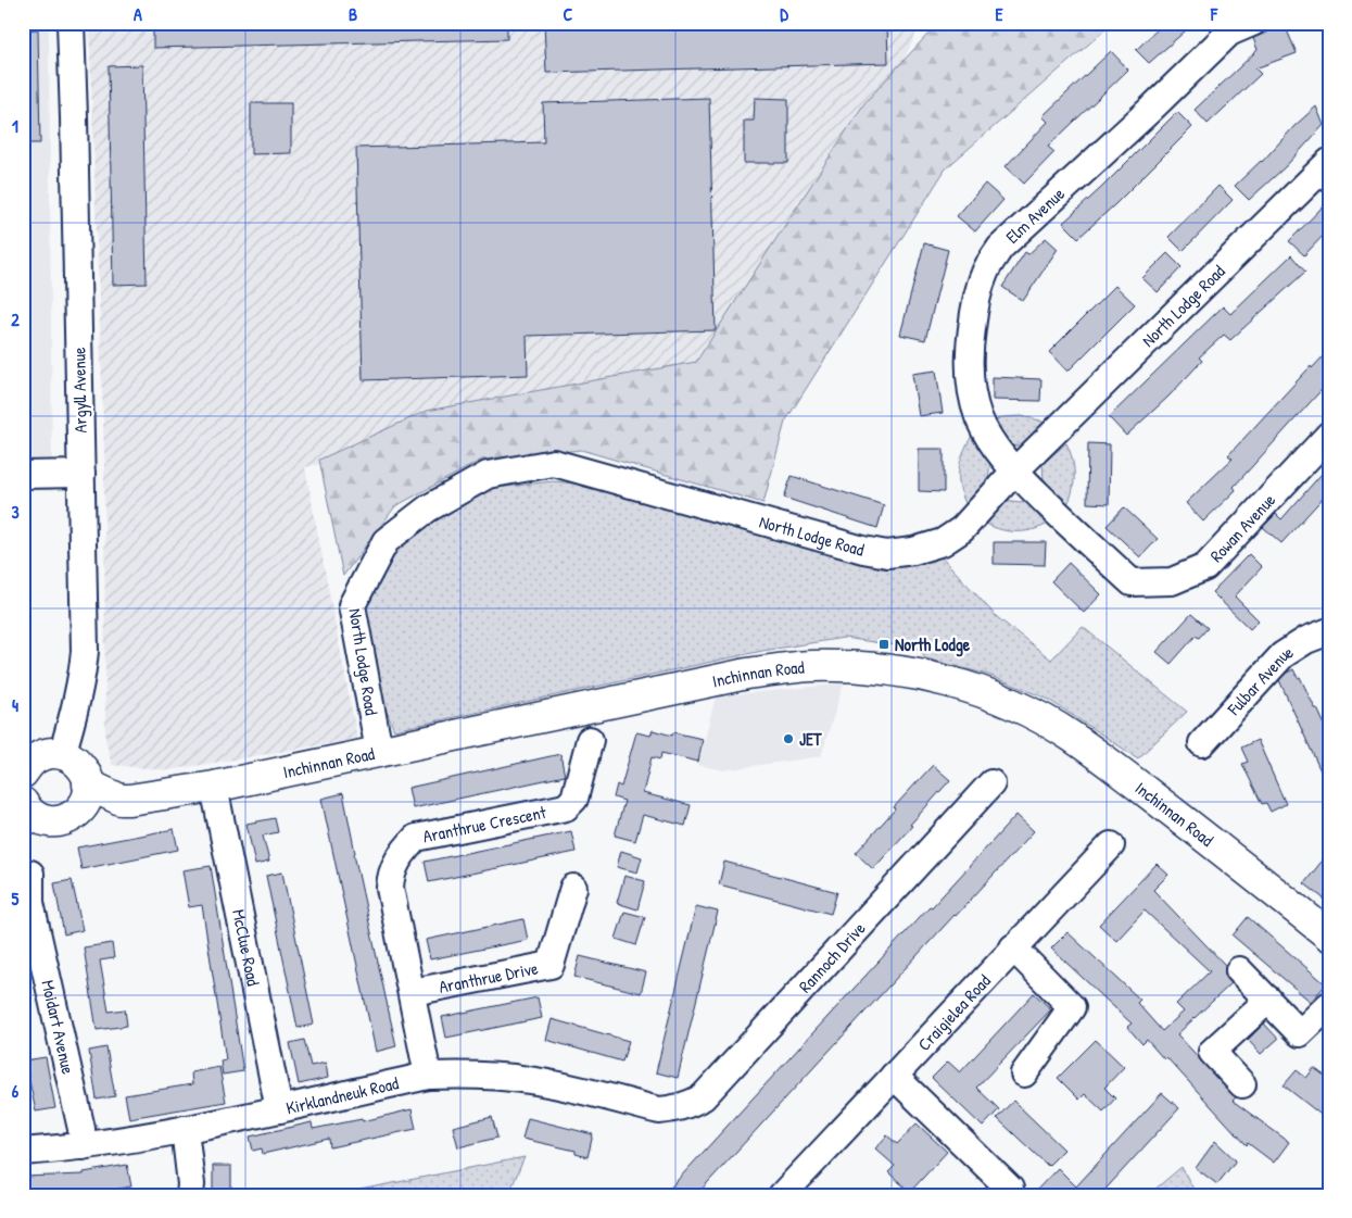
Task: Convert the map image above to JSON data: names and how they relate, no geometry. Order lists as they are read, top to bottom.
{
  "streets": {
    "main road": ["Inchinnan Road"],
    "street": [
      "Elm Avenue",
      "North Lodge Road",
      "Argyll Avenue",
      "Rowan Avenue",
      "Fulbar Avenue",
      "Aranthrue Crescent",
      "McClue Road",
      "Rannoch Drive",
      "Aranthrue Drive",
      "Craigielea Road",
      "Moidart Avenue",
      "Kirklandneuk Road"
    ]
  },
  "crossings": [
    ["Elm Avenue", "North Lodge Road"],
    ["Elm Avenue", "Rowan Avenue"],
    ["North Lodge Road", "Rowan Avenue"],
    ["North Lodge Road", "Inchinnan Road"],
    ["Inchinnan Road", "McClue Road"],
    ["Aranthrue Crescent", "Aranthrue Drive"],
    ["Aranthrue Crescent", "Kirklandneuk Road"],
    ["McClue Road", "Kirklandneuk Road"],
    ["Rannoch Drive", "Kirklandneuk Road"],
    ["Moidart Avenue", "Kirklandneuk Road"]
  ],
  "places": {
    "transit": ["North Lodge"],
    "other": ["JET"]
  },
  "grid": {
    "columns": [
      "A",
      "B",
      "C",
      "D",
      "E",
      "F"
    ],
    "rows": [
      "1",
      "2",
      "3",
      "4",
      "5",
      "6"
    ]
  }
}
